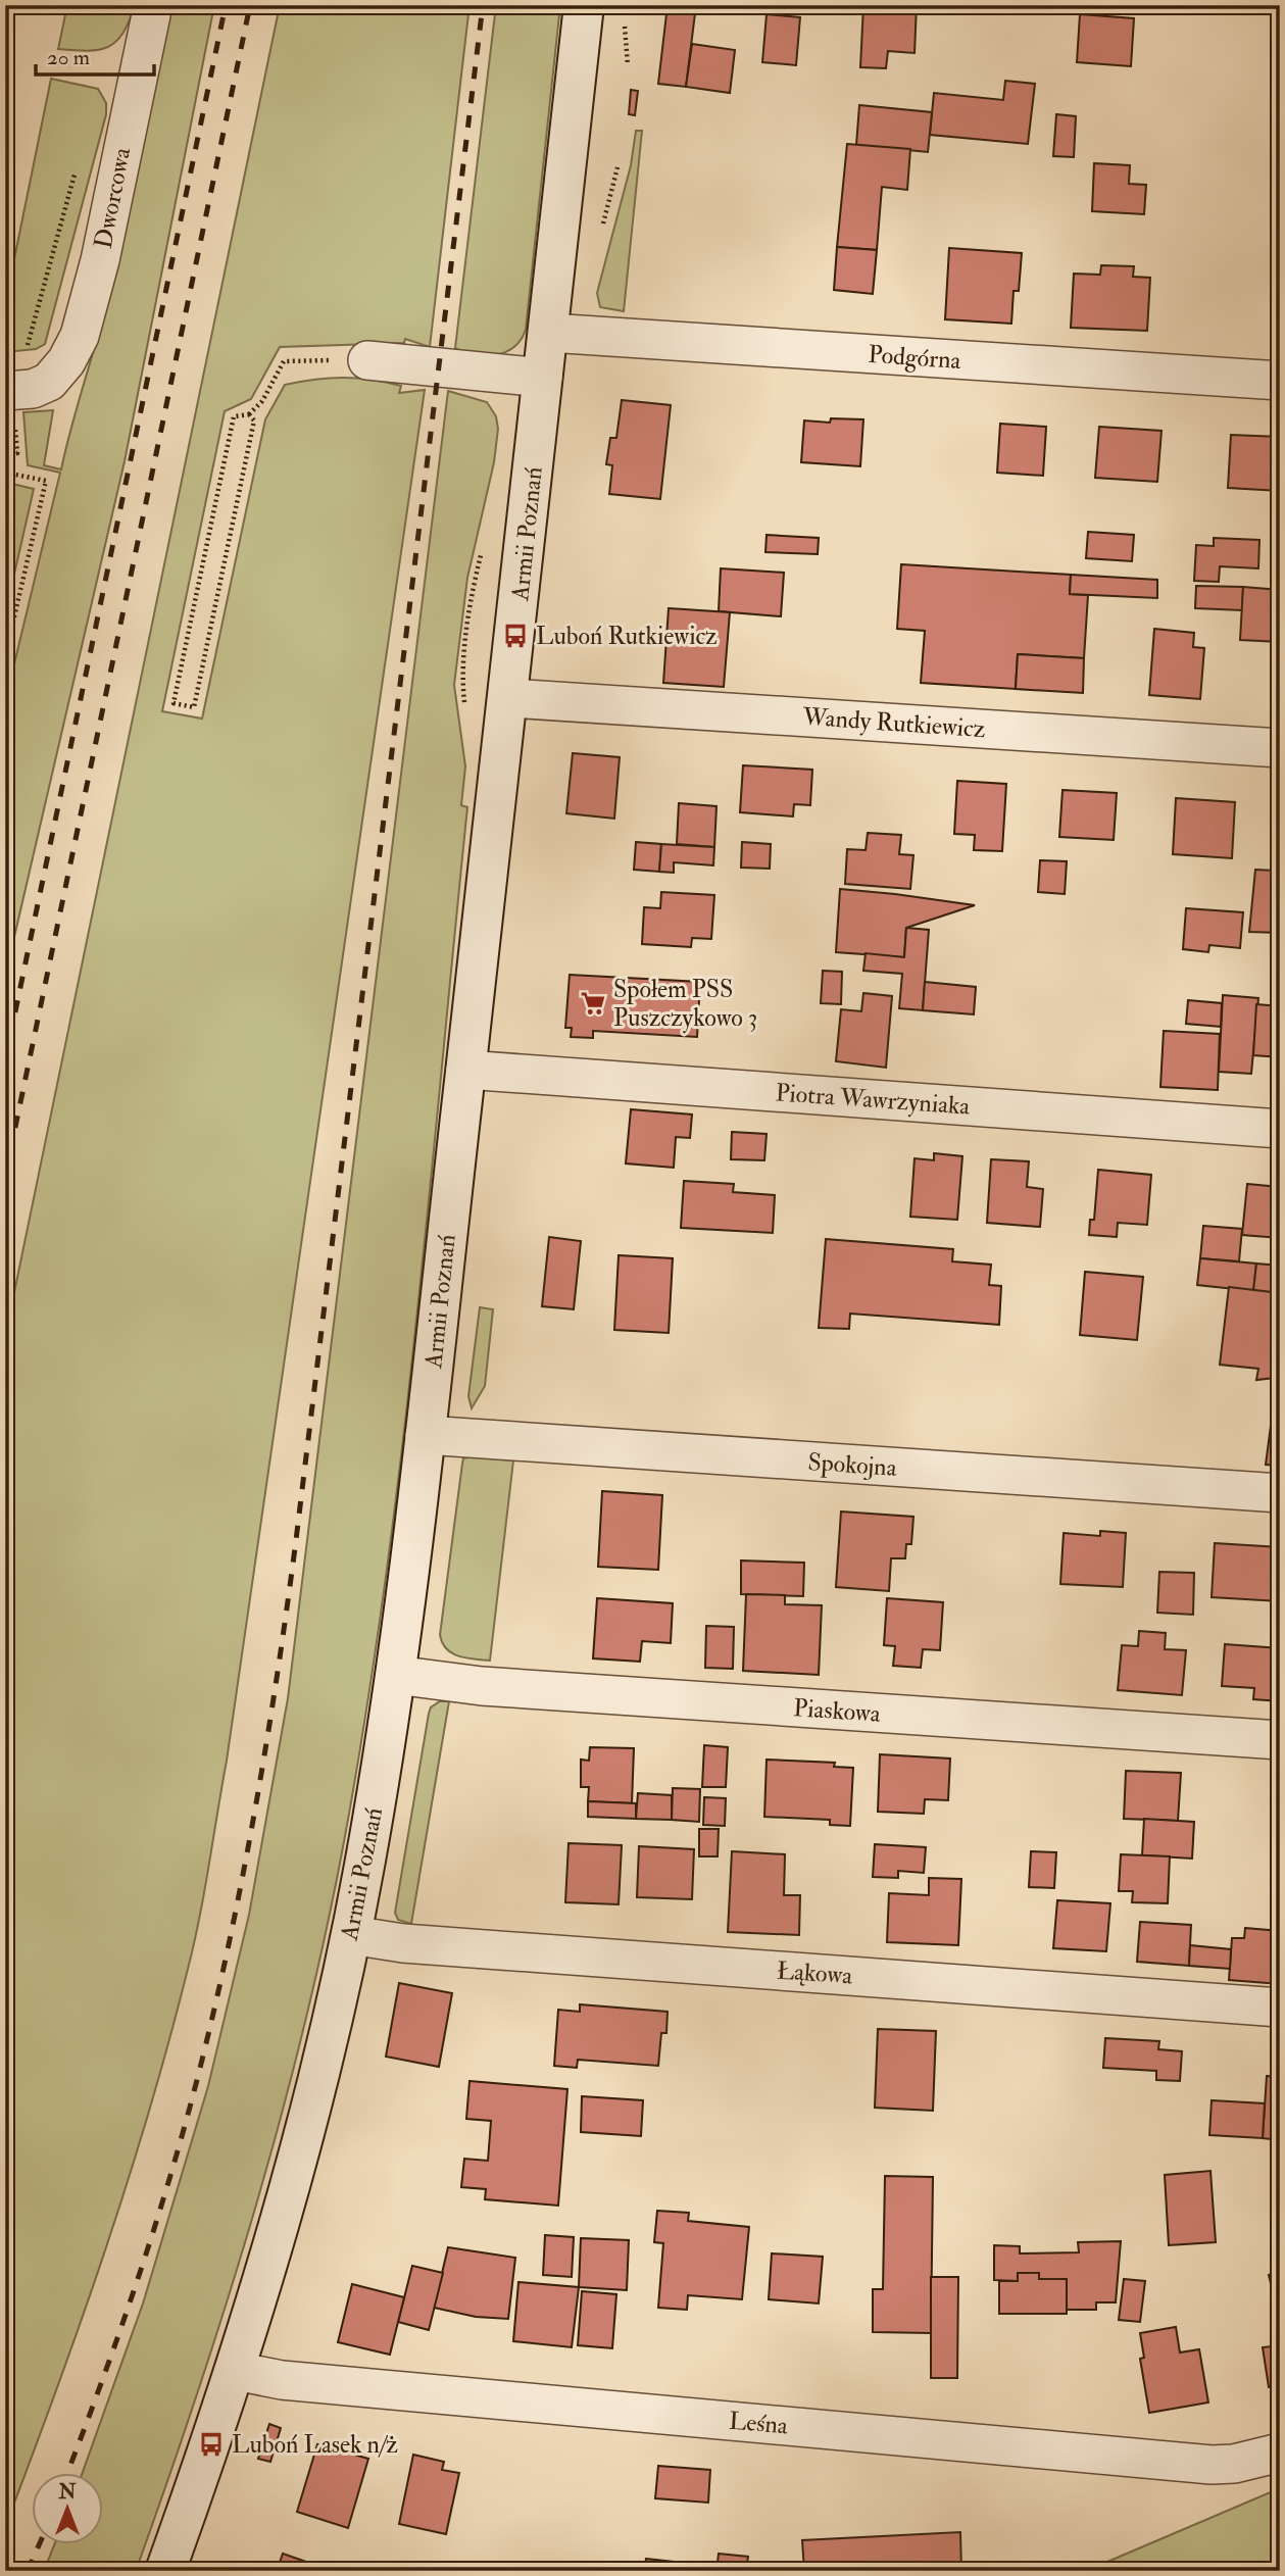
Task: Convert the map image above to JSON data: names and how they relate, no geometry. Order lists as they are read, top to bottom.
{
  "streets": {
    "main road": ["Armii Poznań"],
    "street": [
      "Dworcowa",
      "Podgórna",
      "Wandy Rutkiewicz",
      "Piotra Wawrzyniaka",
      "Spokojna",
      "Piaskowa",
      "Łąkowa",
      "Leśna"
    ]
  },
  "crossings": [
    ["Podgórna", "Armii Poznań"],
    ["Armii Poznań", "Wandy Rutkiewicz"],
    ["Armii Poznań", "Piotra Wawrzyniaka"],
    ["Armii Poznań", "Spokojna"],
    ["Armii Poznań", "Piaskowa"],
    ["Armii Poznań", "Łąkowa"],
    ["Armii Poznań", "Leśna"]
  ],
  "places": {
    "bus stop": ["Luboń Rutkiewicz", "Luboń Lasek n/ż"],
    "supermarket": ["Społem PSS Puszczykowo 3"]
  },
  "scale_bar": "20 m",
  "north": "top"
}
